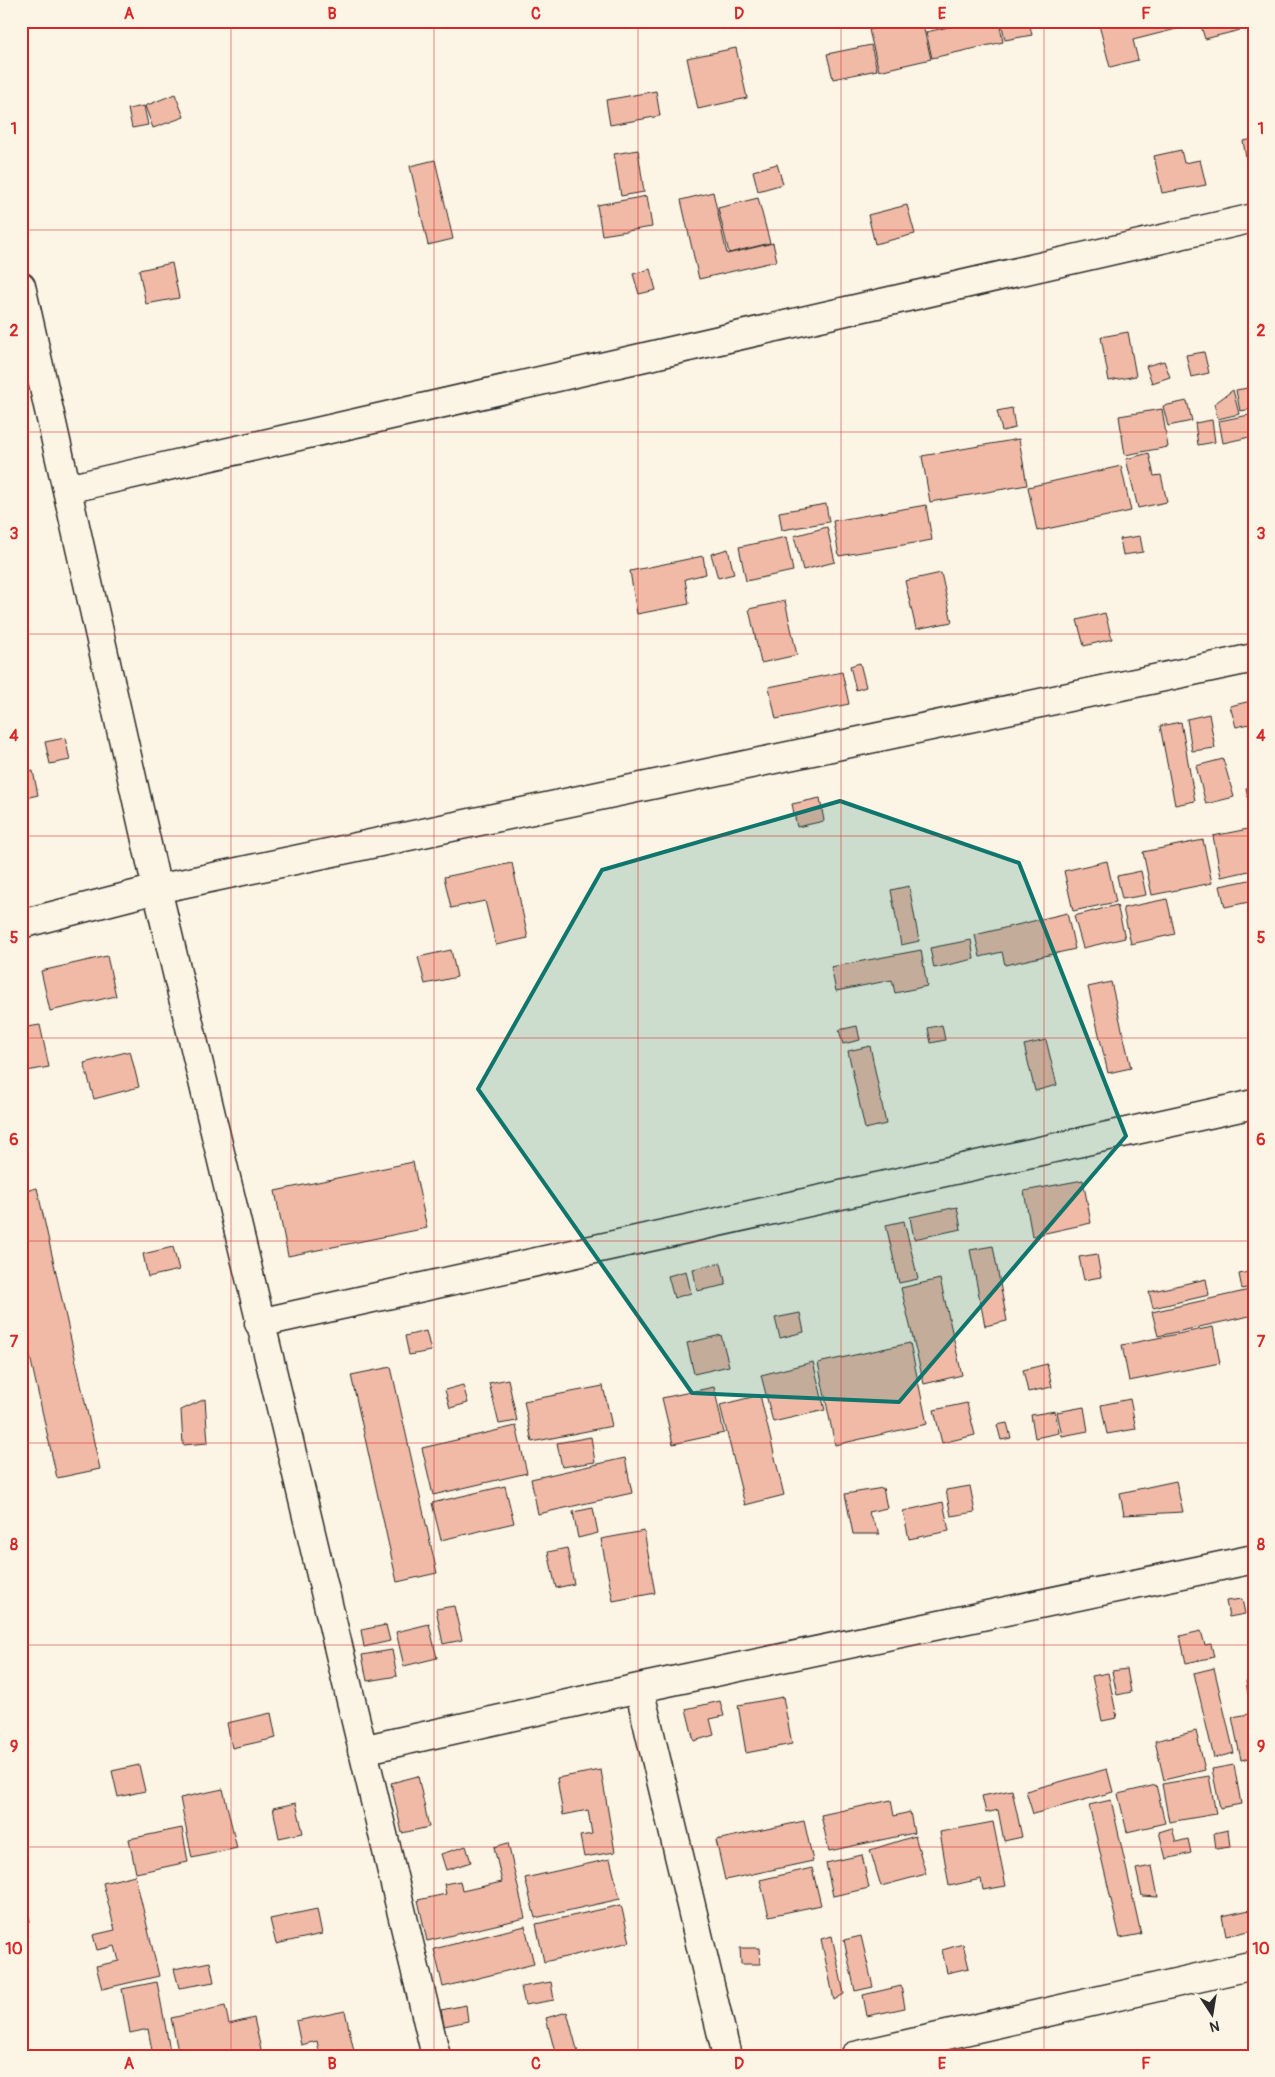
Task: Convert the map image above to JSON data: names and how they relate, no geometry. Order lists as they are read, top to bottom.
{
  "north": "bottom",
  "grid": {
    "columns": [
      "A",
      "B",
      "C",
      "D",
      "E",
      "F"
    ],
    "rows": [
      "1",
      "2",
      "3",
      "4",
      "5",
      "6",
      "7",
      "8",
      "9",
      "10"
    ]
  }
}
